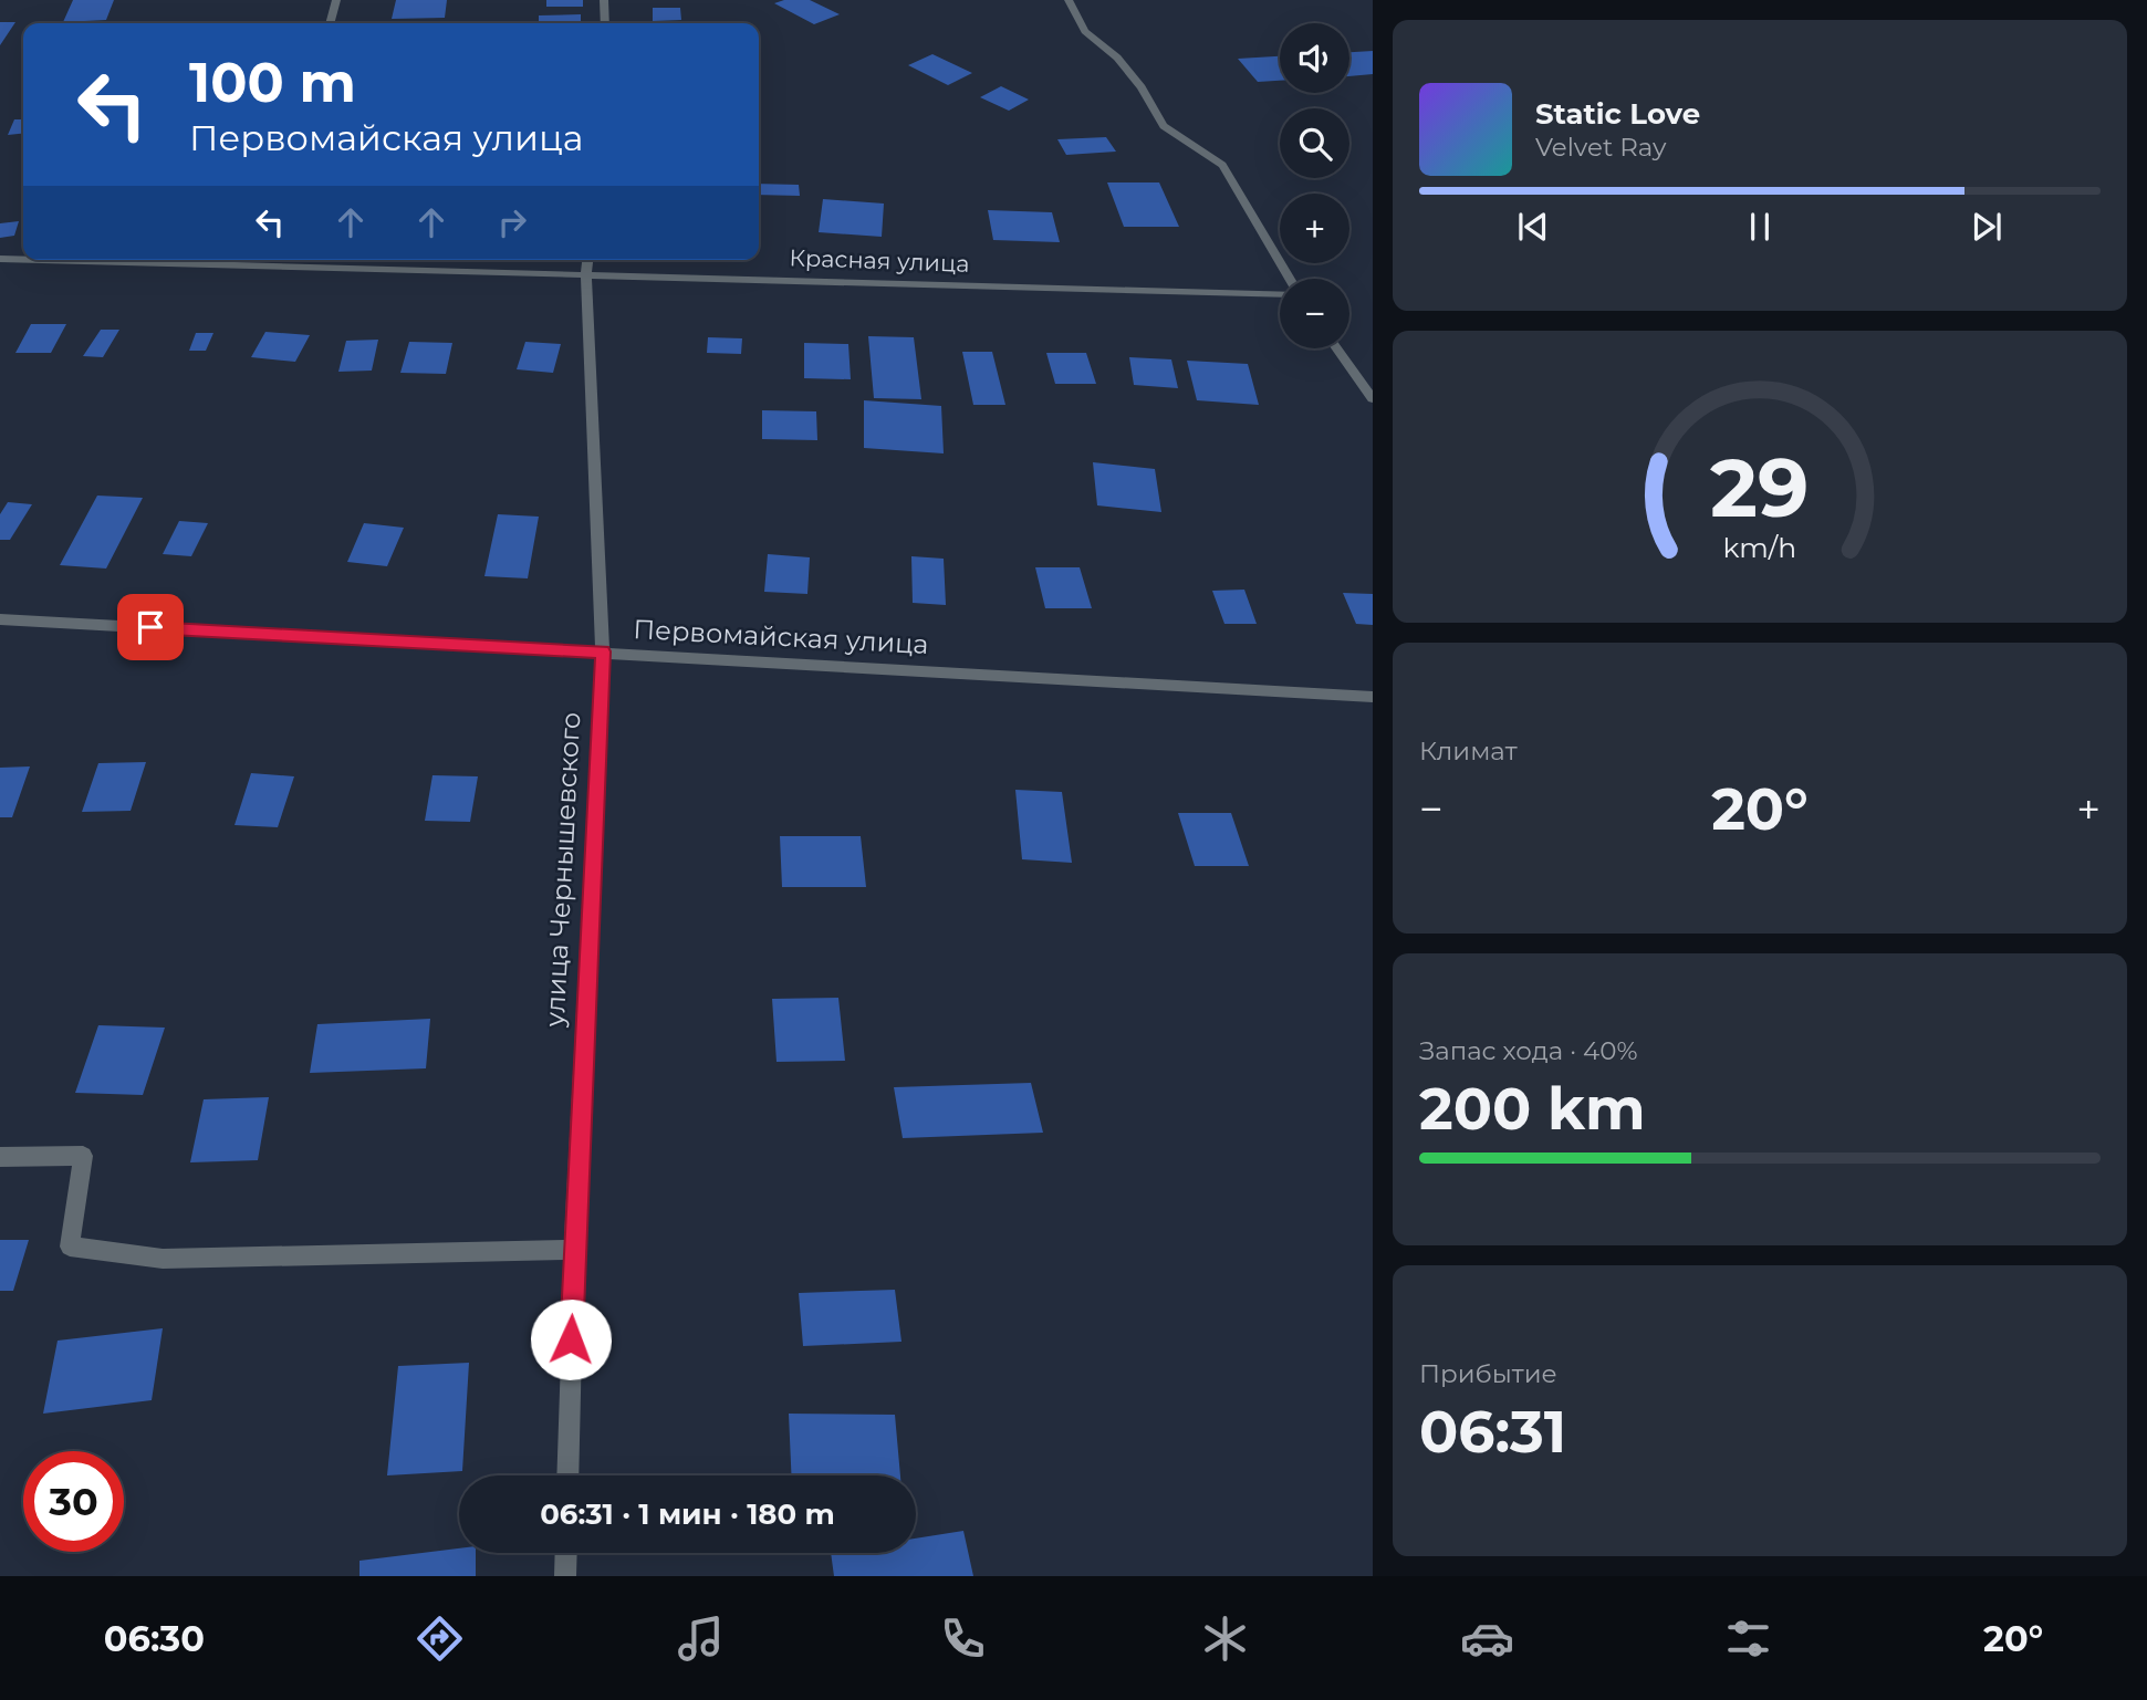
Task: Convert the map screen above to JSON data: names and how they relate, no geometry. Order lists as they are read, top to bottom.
{
  "streets": {
    "street": ["Красная улица", "Первомайская улица", "улица Чернышевского"]
  },
  "crossings": [
    ["Красная улица", "улица Чернышевского"],
    ["Первомайская улица", "улица Чернышевского"]
  ],
  "page": {
    "map_buttons": ["+", "−"],
    "turn": ["100 m", "Первомайская улица"],
    "song": ["Static Love", "Velvet Ray"],
    "tile": [
      "Климат",
      ["Запас хода · 40%", "200 km"],
      ["Прибытие", "06:31"]
    ],
    "heat": ["−", "20°", "+"],
    "limit": "30",
    "trip": "06:31 · 1 мин · 180 m",
    "tabs": ["06:30", "20°"],
    "gauge": ["29", "km/h"]
  }
}
